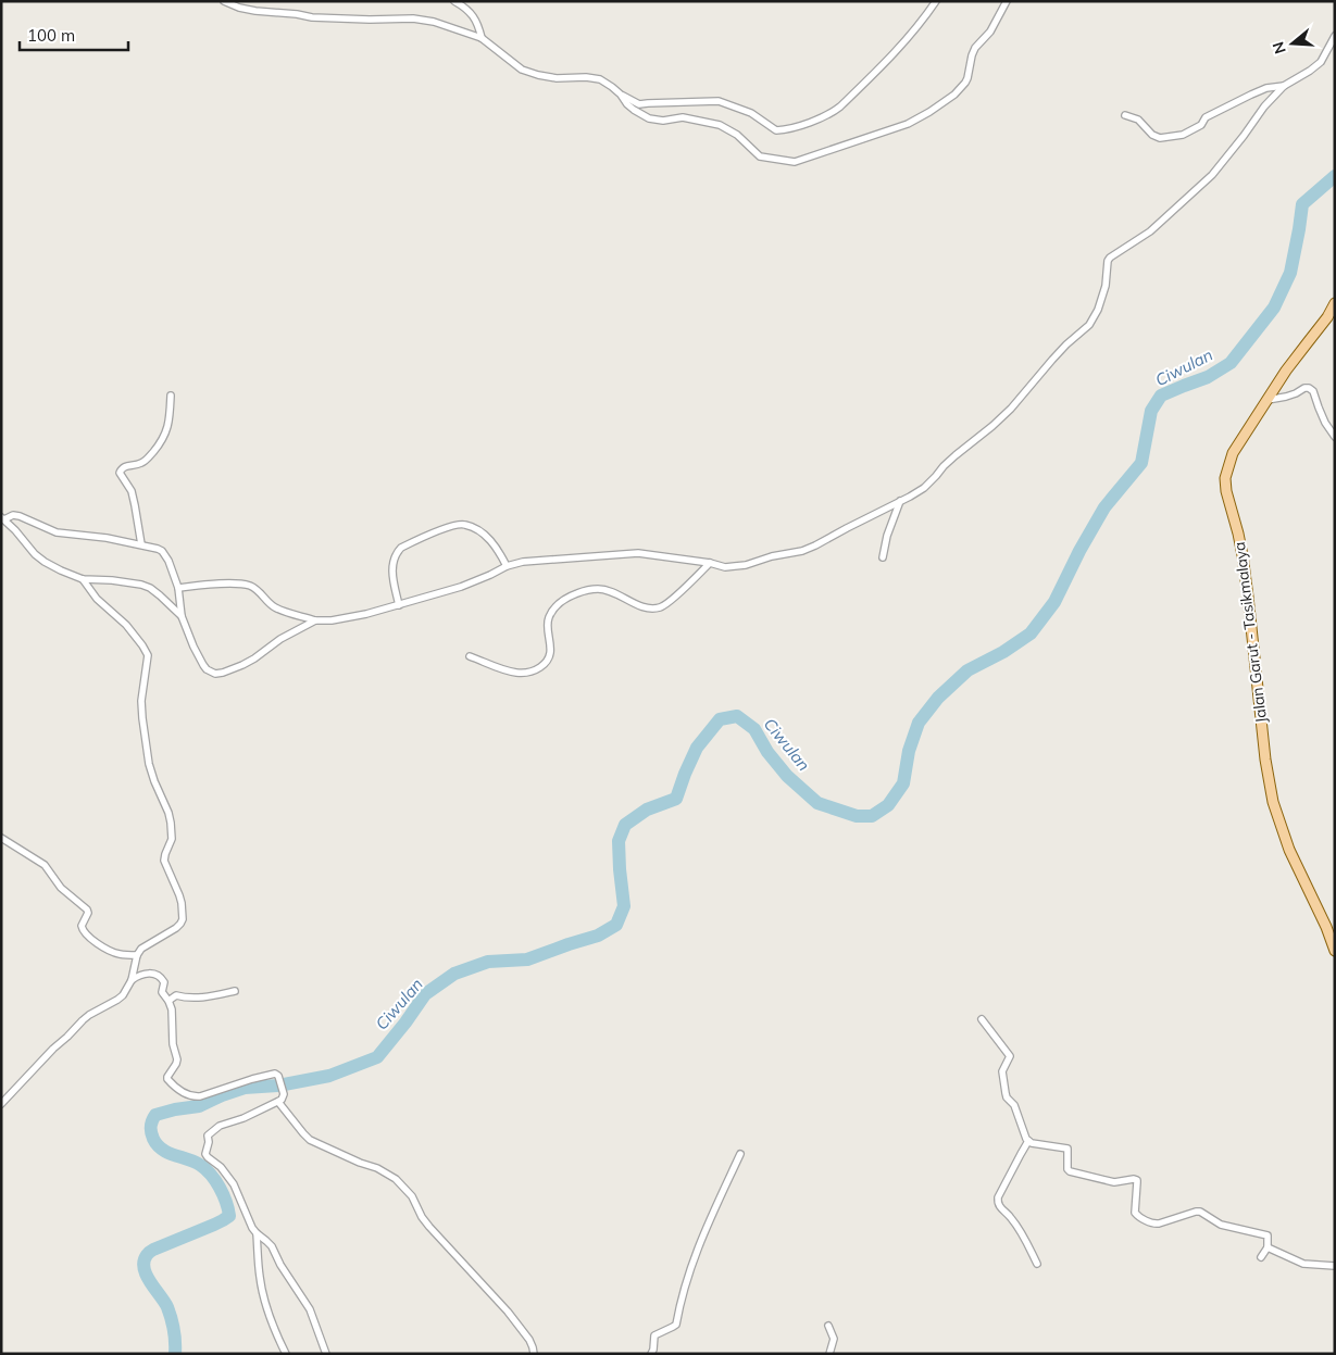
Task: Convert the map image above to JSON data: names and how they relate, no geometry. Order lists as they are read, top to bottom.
{
  "streets": {
    "main road": ["Jalan Garut - Tasikmalaya"]
  },
  "water": ["Ciwulan"],
  "scale_bar": "100 m",
  "north": "left"
}
